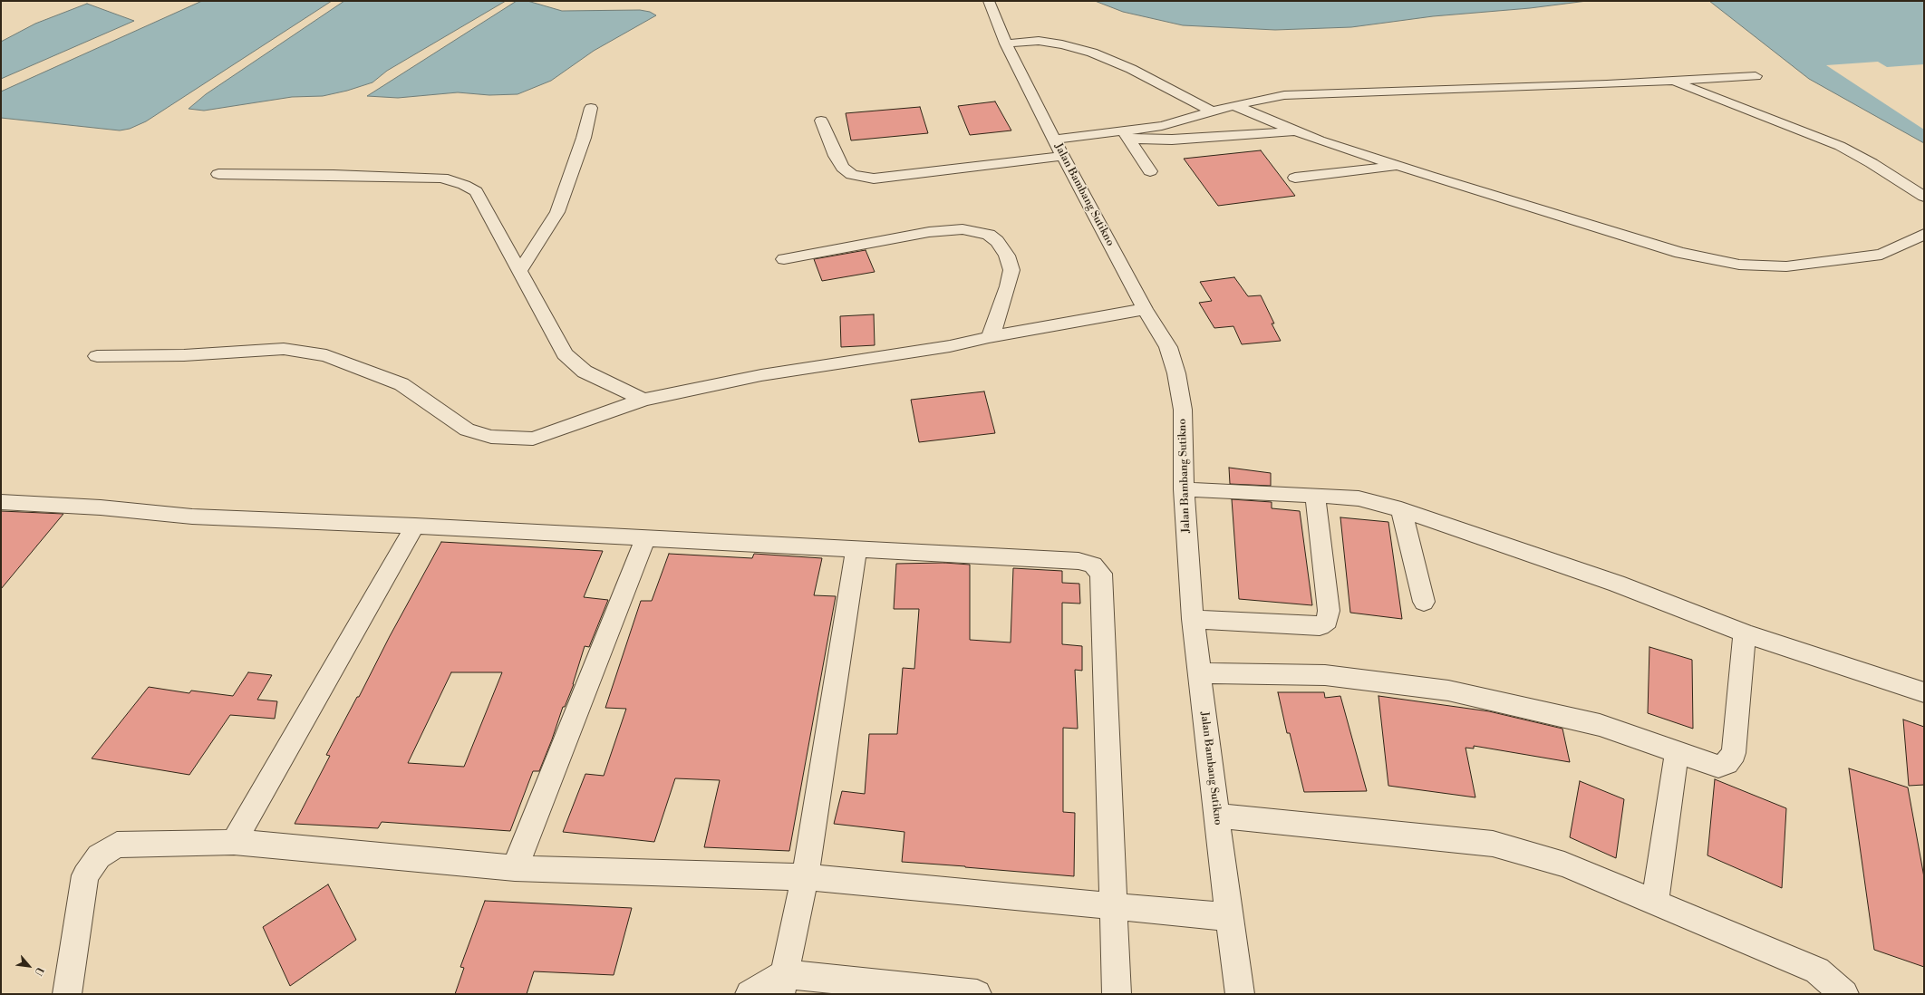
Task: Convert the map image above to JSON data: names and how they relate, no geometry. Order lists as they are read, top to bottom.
{
  "streets": {
    "street": ["Jalan Bambang Sutikno"]
  },
  "north": "bottom right"
}
